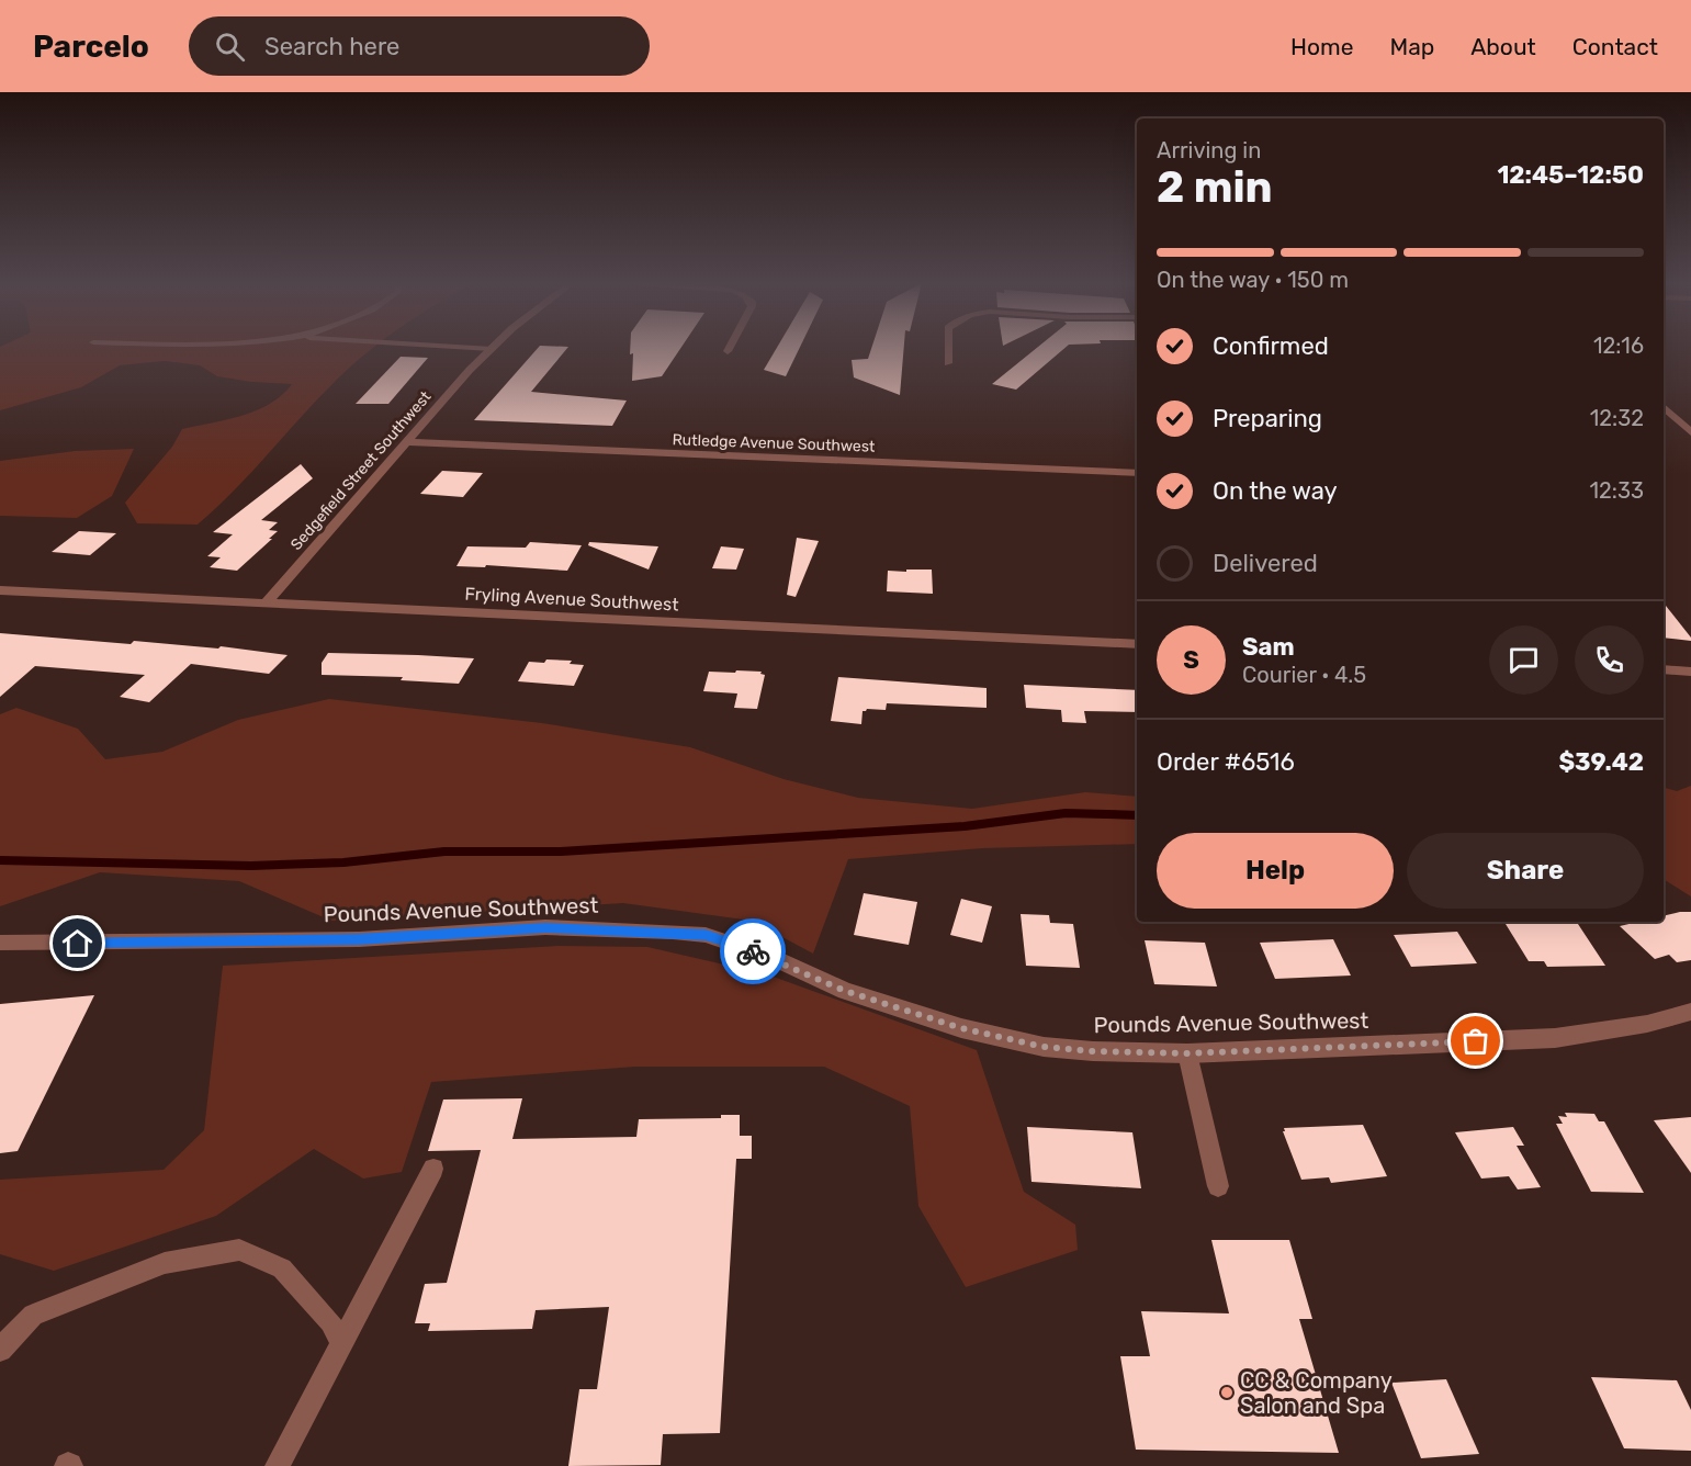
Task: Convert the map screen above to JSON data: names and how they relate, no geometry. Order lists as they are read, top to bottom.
{
  "streets": {
    "street": [
      "Rutledge Avenue Southwest",
      "Sedgefield Street Southwest",
      "Fryling Avenue Southwest",
      "Pounds Avenue Southwest"
    ]
  },
  "crossings": [
    ["Rutledge Avenue Southwest", "Sedgefield Street Southwest"],
    ["Sedgefield Street Southwest", "Fryling Avenue Southwest"]
  ],
  "places": ["CC & Company Salon and Spa"],
  "page": {
    "header": "Parcelo",
    "search": "Search here",
    "nav": [
      "Home",
      "Map",
      "About",
      "Contact"
    ],
    "heading": ["2 min", "Arriving in", "12:45–12:50"],
    "panel": [
      "Sam",
      "Courier · 4.5",
      "Order #6516",
      "$39.42"
    ],
    "bar": "On the way · 150 m",
    "list": [
      ["Confirmed", "12:16"],
      ["Preparing", "12:32"],
      ["On the way", "12:33"],
      "Delivered"
    ],
    "round": "S",
    "buttons": ["Help", "Share"]
  }
}
